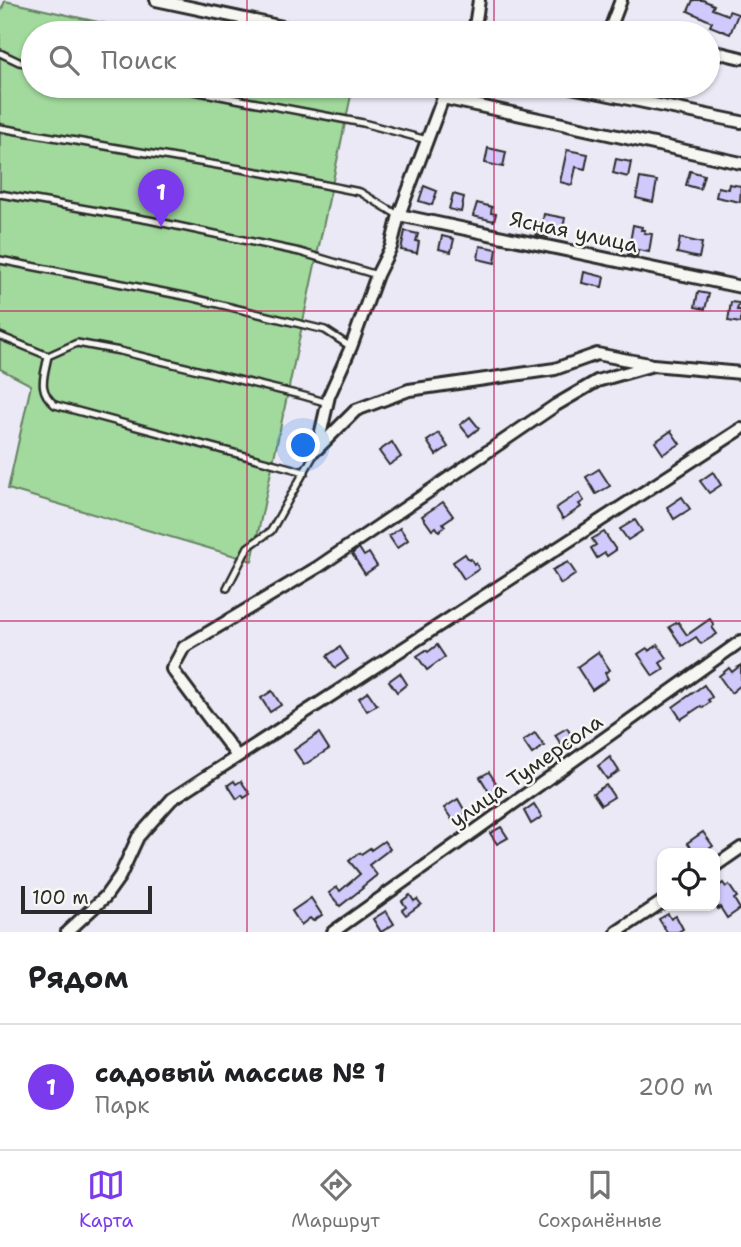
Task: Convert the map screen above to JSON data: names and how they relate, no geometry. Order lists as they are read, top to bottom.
{
  "streets": {
    "street": ["Ясная улица", "улица Тумерсола"]
  },
  "scale_bar": "100 m",
  "page": {
    "search": "Поиск",
    "pins": "1",
    "scale": "100 m",
    "heading": "Рядом",
    "list": [
      {
        "mark": "1",
        "name": "садовый массив № 1",
        "note": "Парк",
        "value": "200 m"
      }
    ],
    "nav": ["Карта", "Маршрут", "Сохранённые"]
  }
}
